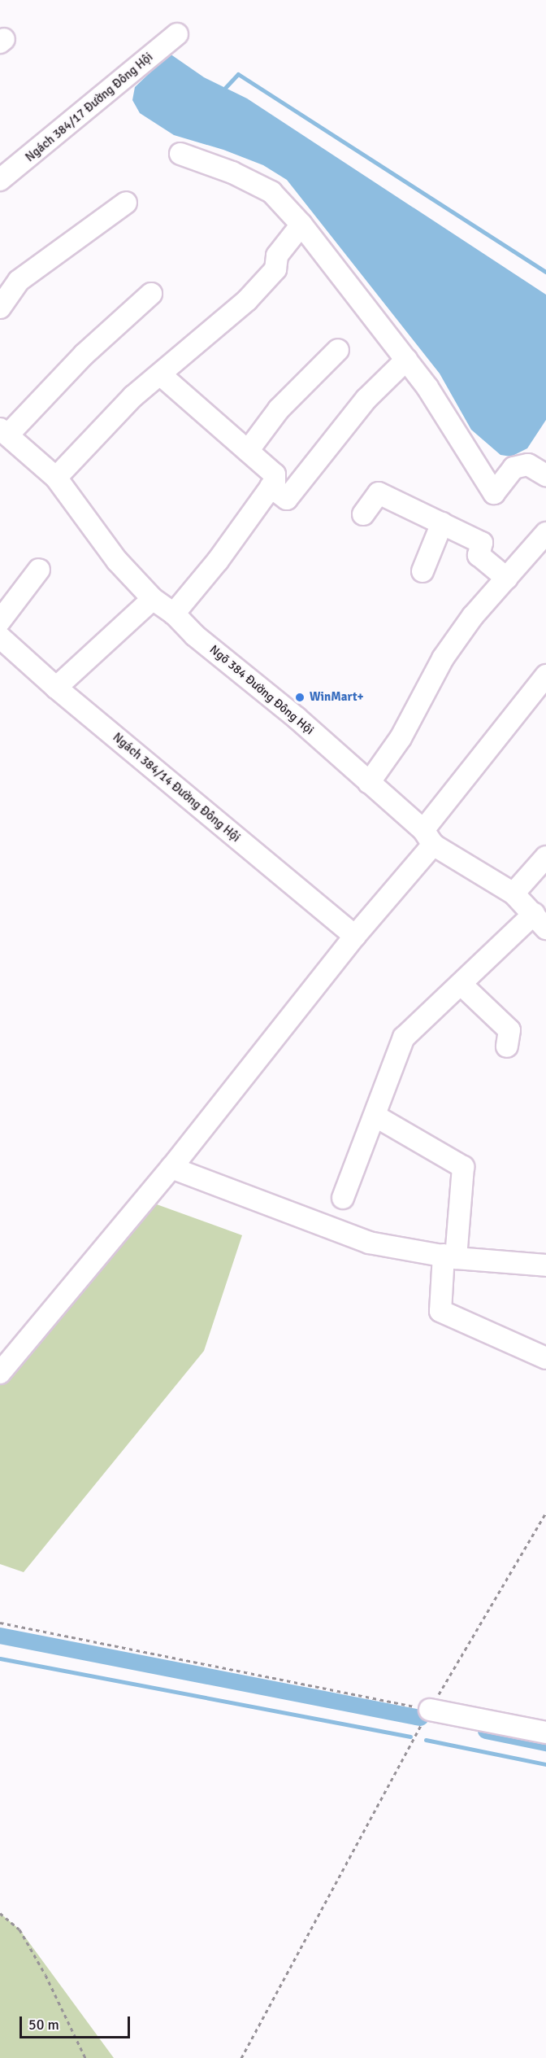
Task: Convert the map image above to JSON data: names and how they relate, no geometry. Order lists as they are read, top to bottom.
{
  "streets": {
    "street": ["Ngách 384/17 Đường Đông Hội", "Ngõ 384 Đường Đông Hội", "Ngách 384/14 Đường Đông Hội"]
  },
  "places": ["WinMart+"],
  "scale_bar": "50 m"
}
